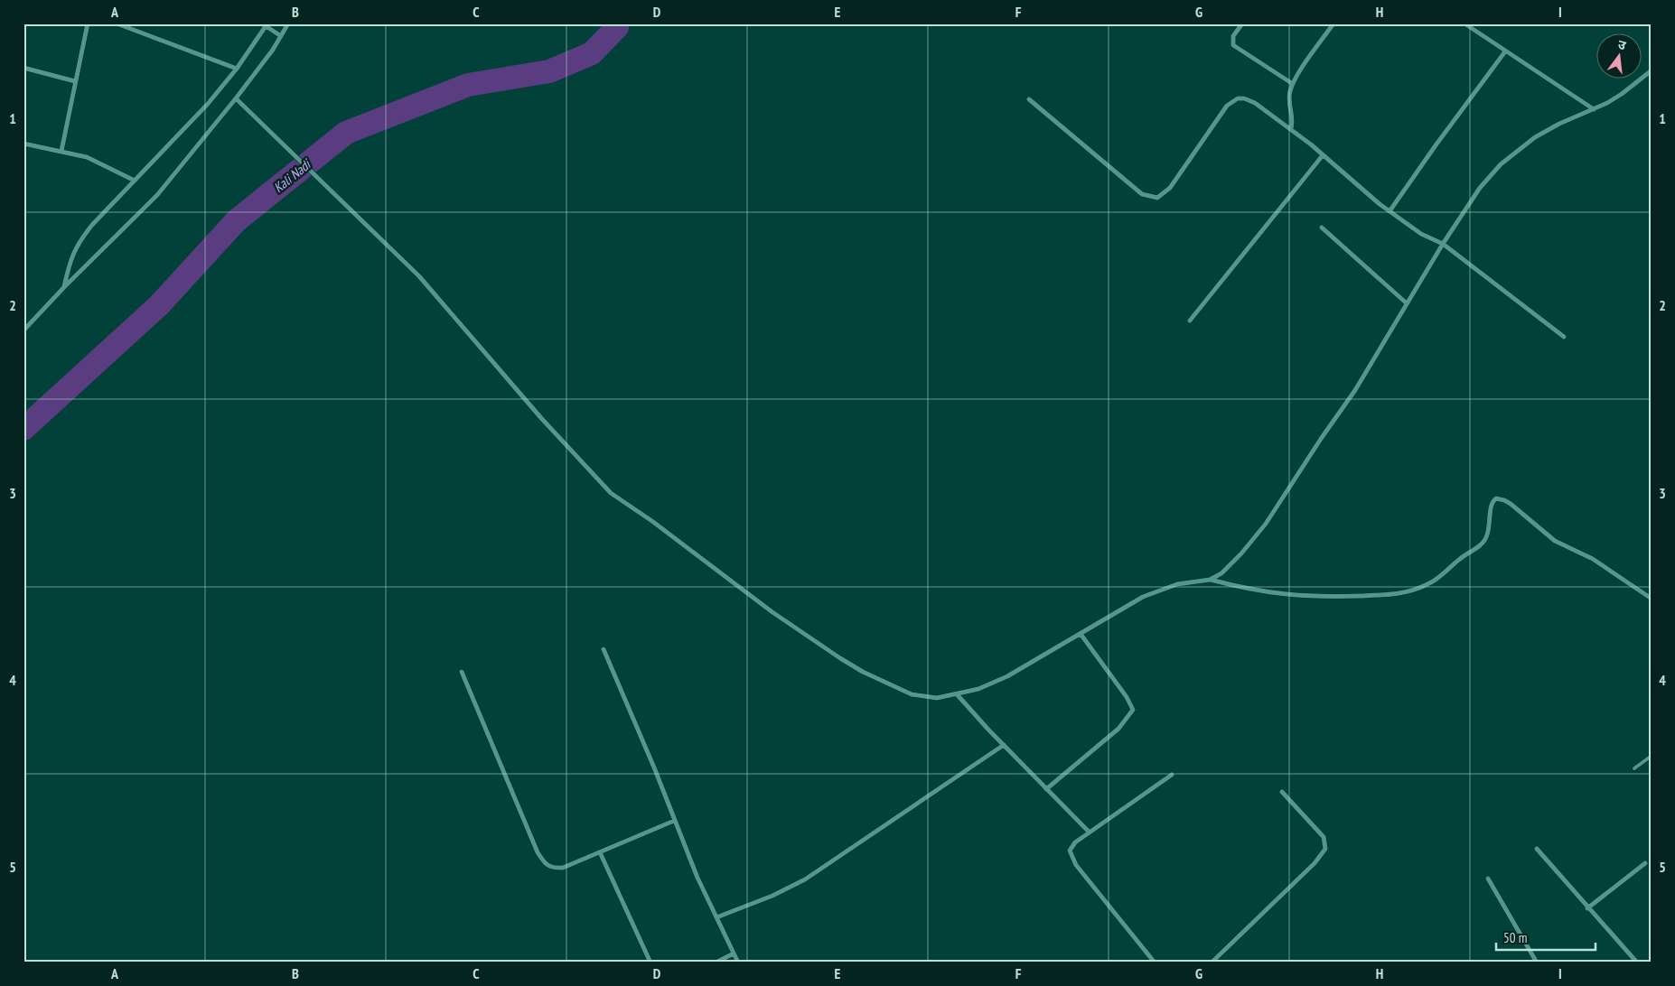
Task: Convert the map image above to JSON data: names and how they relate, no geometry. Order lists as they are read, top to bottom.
{
  "water": ["Kali Nadi"],
  "scale_bar": "50 m",
  "north": "top",
  "grid": {
    "columns": [
      "A",
      "B",
      "C",
      "D",
      "E",
      "F",
      "G",
      "H",
      "I"
    ],
    "rows": [
      "1",
      "2",
      "3",
      "4",
      "5"
    ]
  }
}
